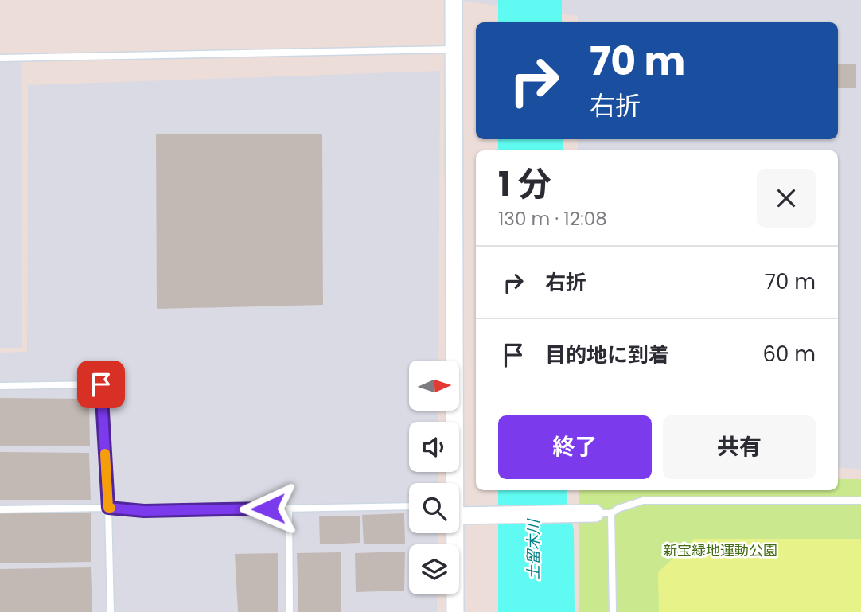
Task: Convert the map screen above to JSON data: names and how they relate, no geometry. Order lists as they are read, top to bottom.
{
  "water": ["土留木川"],
  "parks": ["新宝緑地運動公園"],
  "north": "right",
  "page": {
    "turn": ["70 m", "右折"],
    "heading": ["1 分", "130 m · 12:08"],
    "list": [
      {
        "name": "右折",
        "value": "70 m"
      },
      {
        "name": "目的地に到着",
        "value": "60 m"
      }
    ],
    "buttons": ["終了", "共有"]
  }
}
